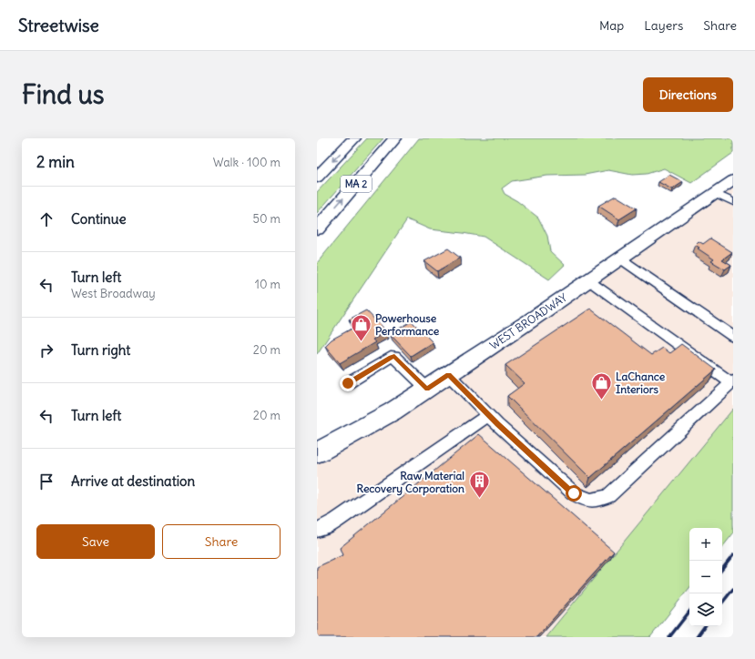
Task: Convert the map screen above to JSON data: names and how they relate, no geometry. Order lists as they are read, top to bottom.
{
  "streets": {
    "main road": ["MA 2", "WEST BROADWAY"]
  },
  "places": {
    "shop": ["Powerhouse Performance", "LaChance Interiors"],
    "building": ["Raw Material Recovery Corporation"]
  },
  "page": {
    "header": "Streetwise",
    "nav": ["Map", "Layers", "Share"],
    "buttons": [
      "Directions",
      ["Save", "Share"]
    ],
    "title": "Find us",
    "heading": ["2 min", "Walk · 100 m"],
    "list": [
      ["Continue", "50 m"],
      ["Turn left", "West Broadway", "10 m"],
      ["Turn right", "20 m"],
      ["Turn left", "20 m"],
      "Arrive at destination"
    ],
    "map_buttons": ["+", "−"]
  }
}
